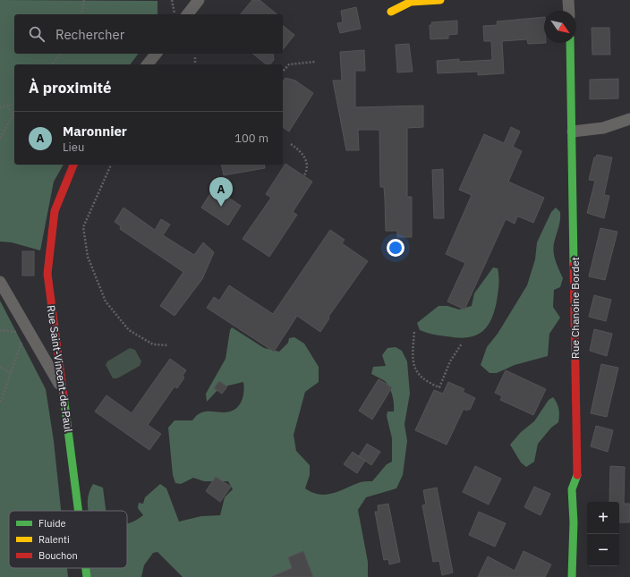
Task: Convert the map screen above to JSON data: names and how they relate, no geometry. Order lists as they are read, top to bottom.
{
  "streets": {
    "street": ["Rue Chanoine Bordet", "Rue Saint-Vincent-de-Paul"]
  },
  "legend": ["Fluide", "Ralenti", "Bouchon"],
  "north": "bottom right",
  "page": {
    "search": "Rechercher",
    "heading": "À proximité",
    "list": [
      {
        "mark": "A",
        "name": "Maronnier",
        "note": "Lieu",
        "value": "100 m"
      }
    ],
    "pins": "A",
    "map_buttons": ["+", "−"]
  }
}
